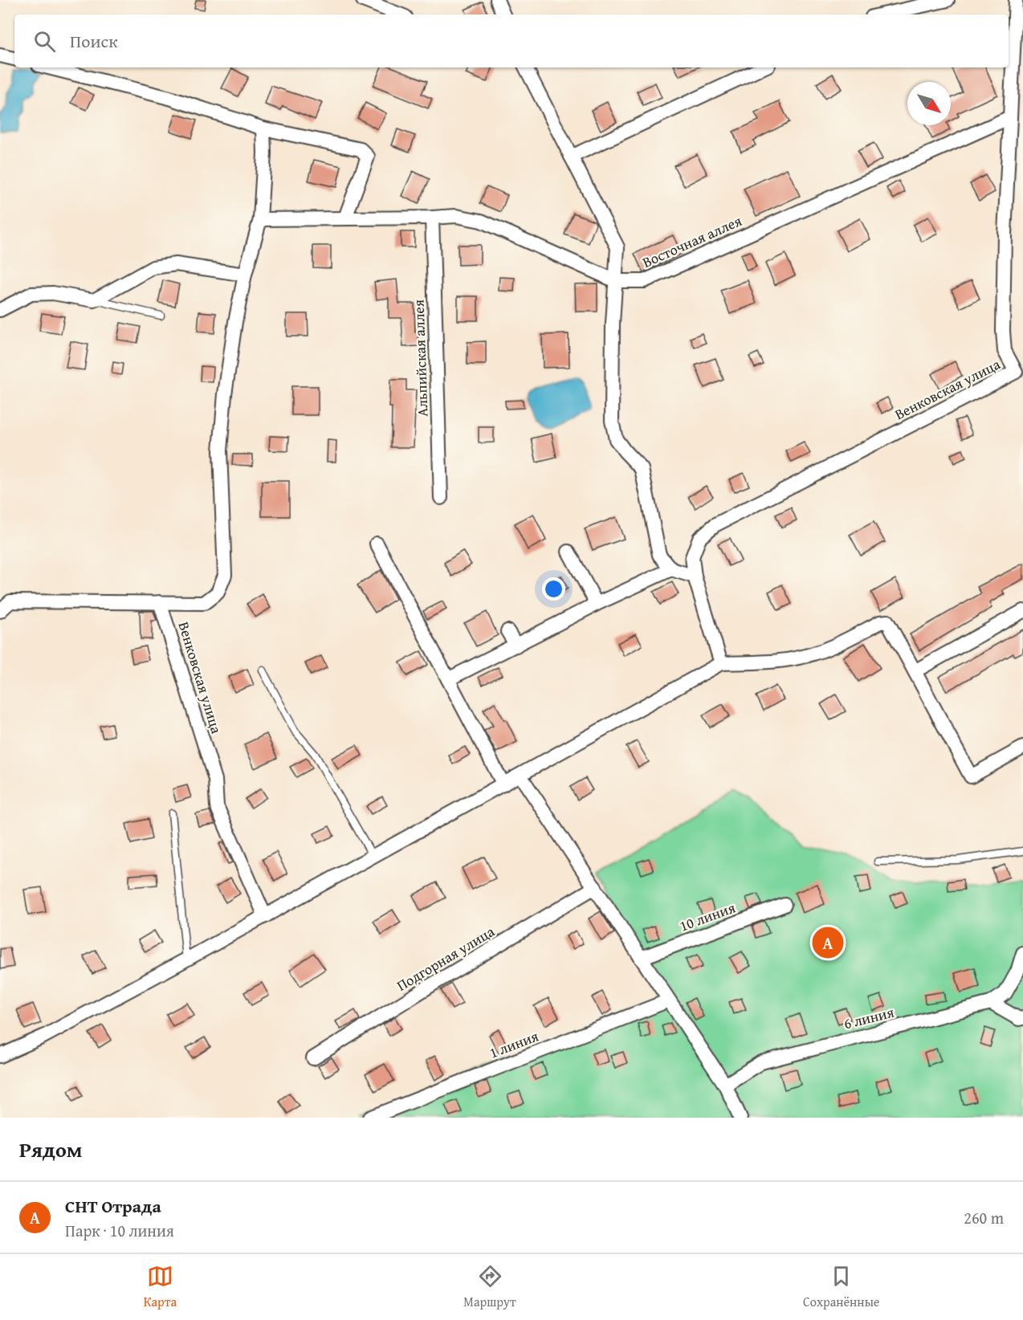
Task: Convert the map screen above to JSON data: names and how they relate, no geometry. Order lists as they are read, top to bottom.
{
  "streets": {
    "street": [
      "Восточная аллея",
      "Альпийская аллея",
      "Венковская улица",
      "10 линия",
      "Подгорная улица",
      "6 линия",
      "1 линия"
    ]
  },
  "crossings": [
    ["Восточная аллея", "Альпийская аллея"],
    ["Восточная аллея", "Венковская улица"]
  ],
  "north": "bottom right",
  "page": {
    "search": "Поиск",
    "pins": "A",
    "heading": "Рядом",
    "list": [
      {
        "mark": "A",
        "name": "СНТ Отрада",
        "note": "Парк · 10 линия",
        "value": "260 m"
      }
    ],
    "nav": ["Карта", "Маршрут", "Сохранённые"]
  }
}
